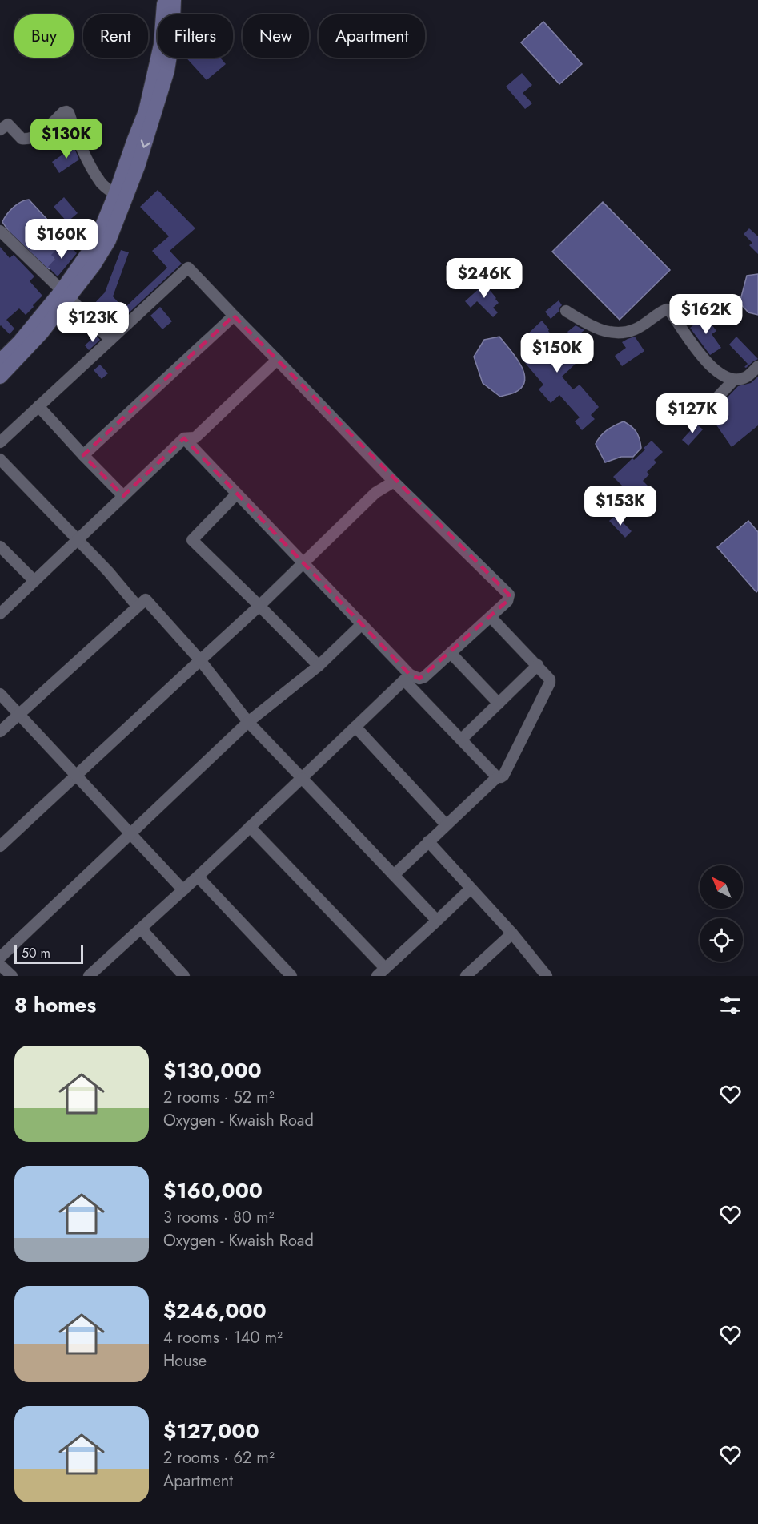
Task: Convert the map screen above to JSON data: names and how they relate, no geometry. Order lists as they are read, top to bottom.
{
  "scale_bar": "50 m",
  "north": "top left",
  "page": {
    "chip": [
      "Buy",
      "Rent",
      "Filters",
      "New",
      "Apartment"
    ],
    "price": [
      "$130K",
      "$160K",
      "$246K",
      "$162K",
      "$123K",
      "$150K",
      "$127K",
      "$153K"
    ],
    "scale": "50 m",
    "heading": "8 homes",
    "list": [
      {
        "name": "$130,000",
        "note": "2 rooms · 52 m² · Oxygen - Kwaish Road"
      },
      {
        "name": "$160,000",
        "note": "3 rooms · 80 m² · Oxygen - Kwaish Road"
      },
      {
        "name": "$246,000",
        "note": "4 rooms · 140 m² · House"
      },
      {
        "name": "$127,000",
        "note": "2 rooms · 62 m² · Apartment"
      }
    ]
  }
}
